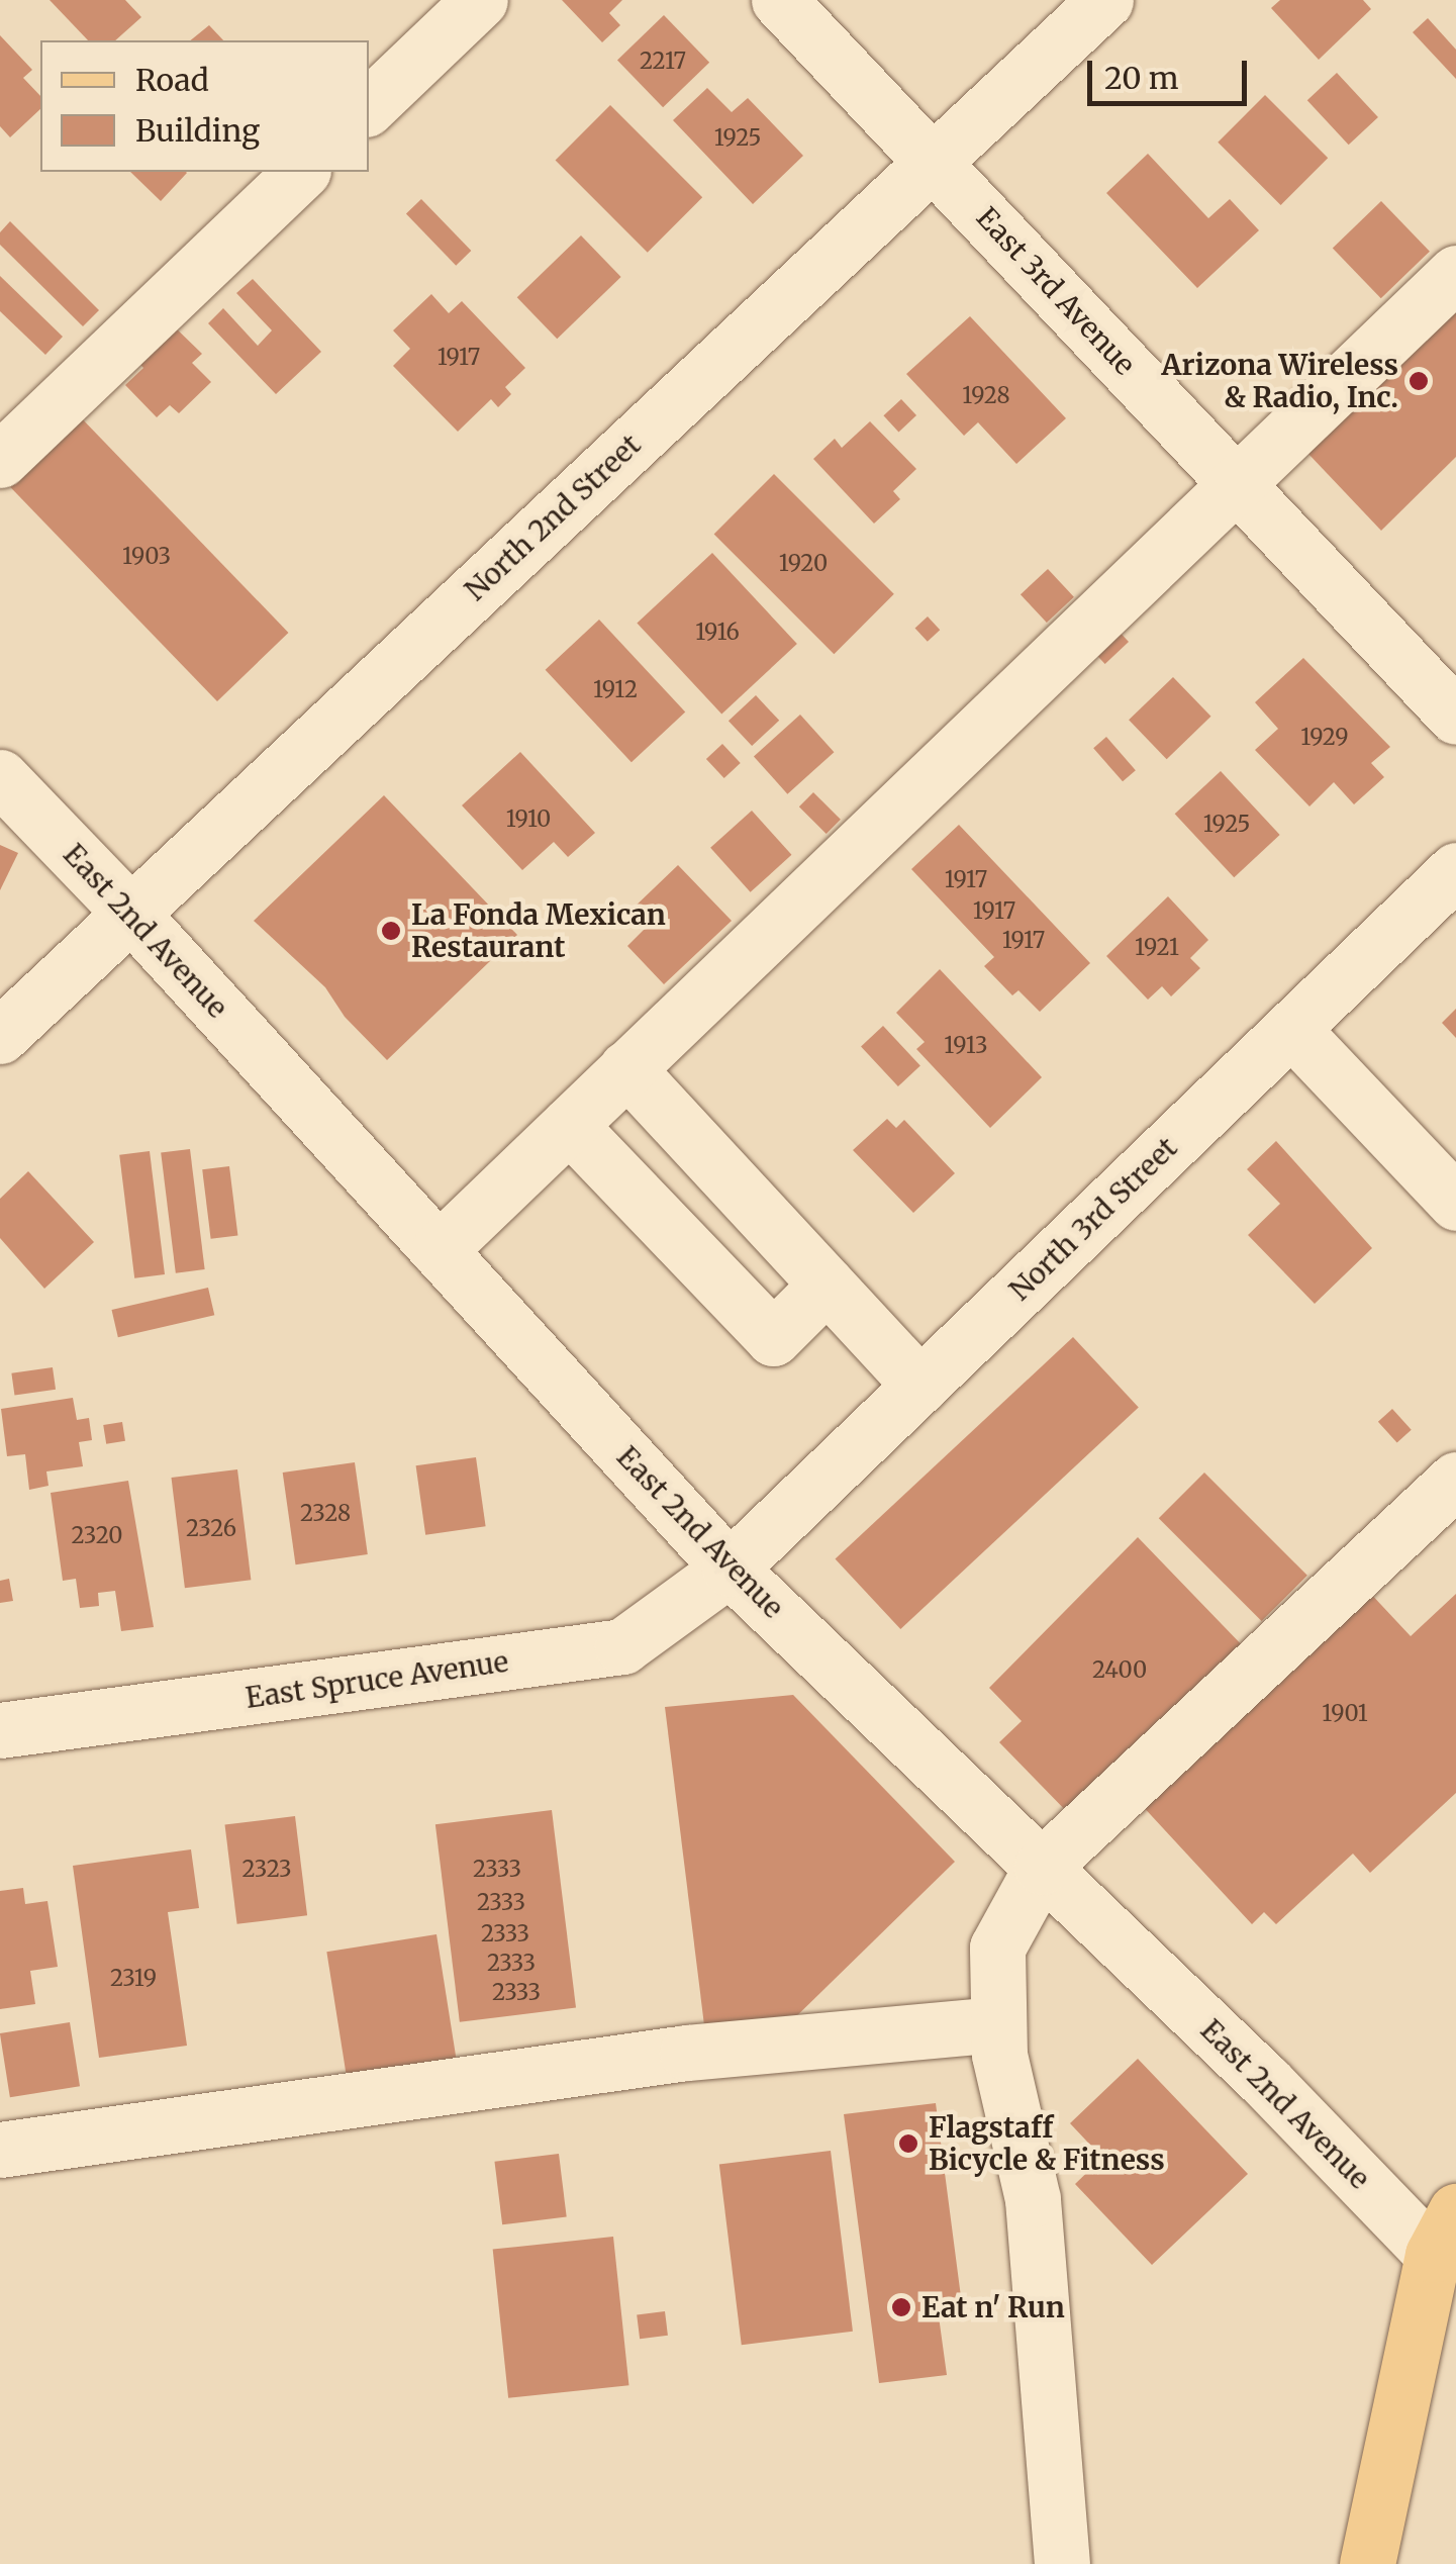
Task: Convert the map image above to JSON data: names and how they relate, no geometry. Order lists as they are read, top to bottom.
{
  "streets": {
    "street": [
      "East 3rd Avenue",
      "North 2nd Street",
      "East 2nd Avenue",
      "North 3rd Street",
      "East Spruce Avenue"
    ]
  },
  "crossings": [
    ["East 3rd Avenue", "North 2nd Street"],
    ["North 2nd Street", "East 2nd Avenue"],
    ["East 2nd Avenue", "North 3rd Street"],
    ["East 2nd Avenue", "East Spruce Avenue"],
    ["North 3rd Street", "East Spruce Avenue"]
  ],
  "places": [
    "Arizona Wireless & Radio, Inc.",
    "La Fonda Mexican Restaurant",
    "Flagstaff Bicycle & Fitness",
    "Eat n' Run"
  ],
  "house_numbers": [
    "2217",
    "1925",
    "1917",
    "1928",
    "1903",
    "1920",
    "1916",
    "1912",
    "1929",
    "1910",
    "1925",
    "1917",
    "1917",
    "1917",
    "1921",
    "1913",
    "2328",
    "2326",
    "2320",
    "2400",
    "1901",
    "2323",
    "2333",
    "2333",
    "2333",
    "2333",
    "2319",
    "2333"
  ],
  "legend": ["Road", "Building"],
  "scale_bar": "20 m"
}
